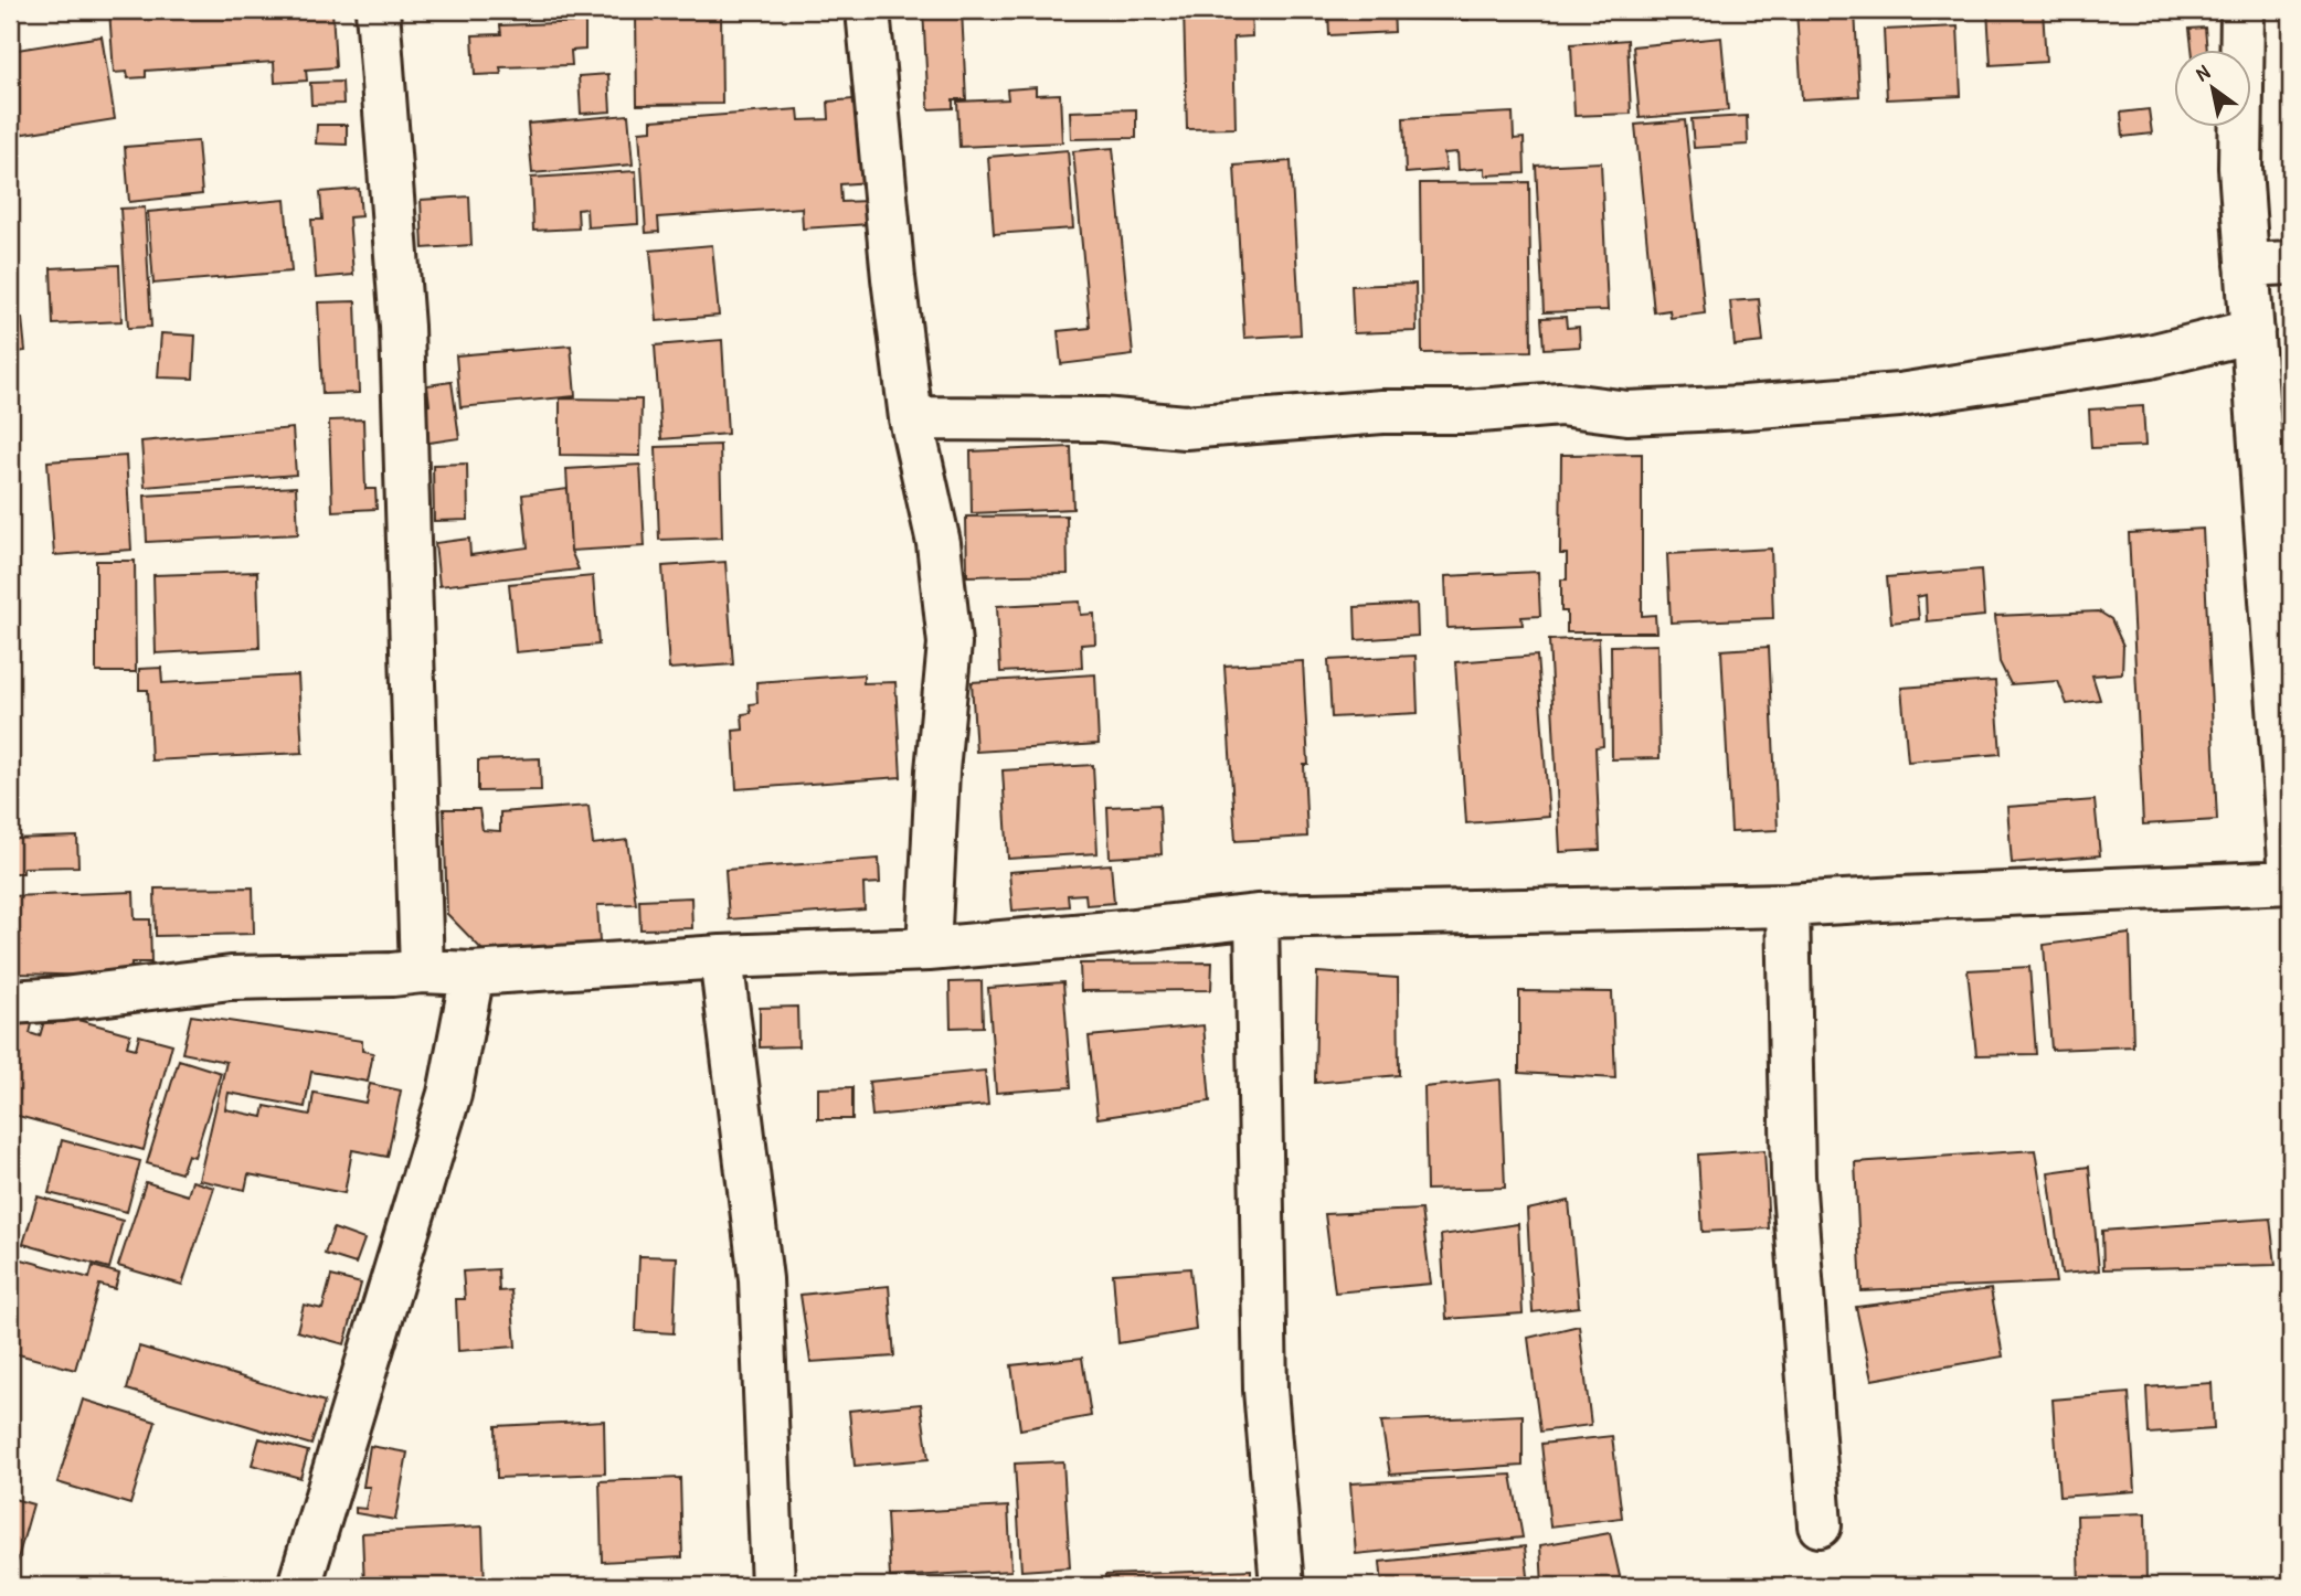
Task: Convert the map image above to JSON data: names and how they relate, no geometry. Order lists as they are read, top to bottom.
{
  "north": "top left"
}
